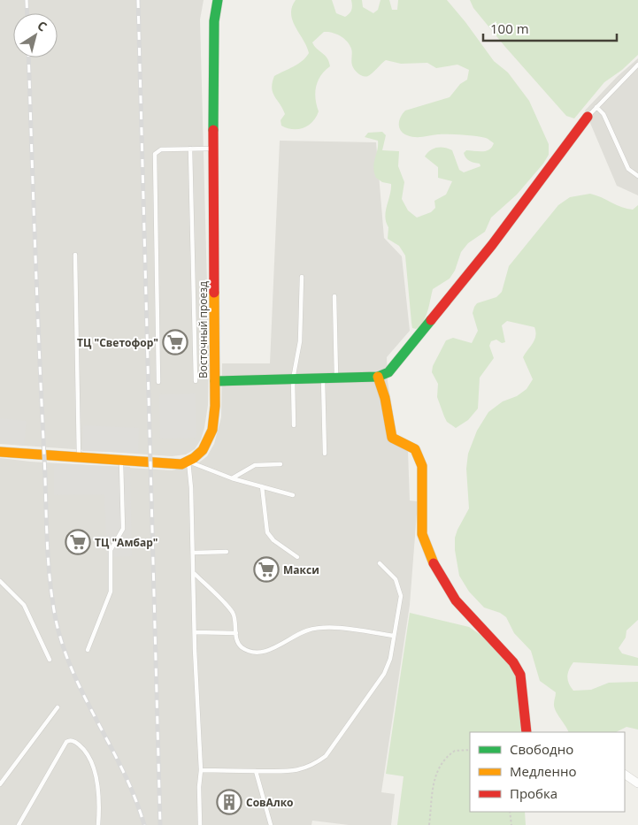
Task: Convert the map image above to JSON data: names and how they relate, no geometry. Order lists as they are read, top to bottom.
{
  "streets": {
    "street": ["Восточный проезд"]
  },
  "places": {
    "supermarket": ["ТЦ \"Светофор\"", "ТЦ \"Амбар\"", "Макси"],
    "building": ["СовАлко"]
  },
  "legend": ["Свободно", "Медленно", "Пробка"],
  "scale_bar": "100 m",
  "north": "top right"
}
